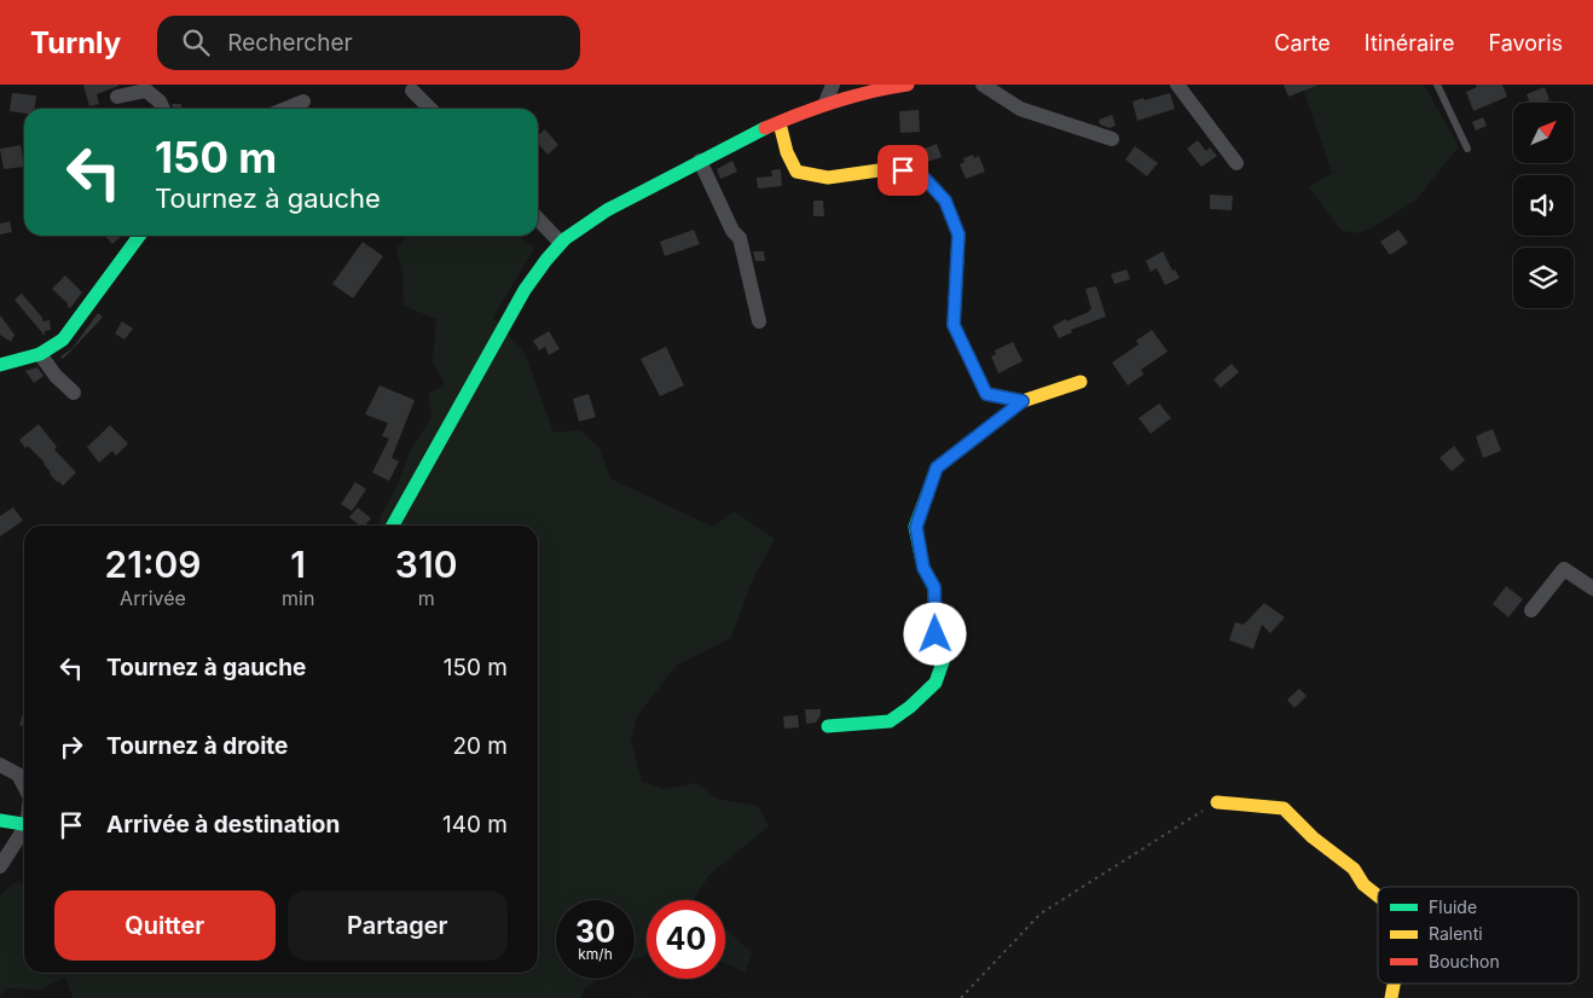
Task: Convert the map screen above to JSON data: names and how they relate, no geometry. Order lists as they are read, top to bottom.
{
  "legend": ["Fluide", "Ralenti", "Bouchon"],
  "north": "top right",
  "page": {
    "header": "Turnly",
    "search": "Rechercher",
    "nav": ["Carte", "Itinéraire", "Favoris"],
    "turn": ["150 m", "Tournez à gauche"],
    "eta": [
      "21:09",
      "Arrivée",
      "1",
      "min",
      "310",
      "m"
    ],
    "list": [
      {
        "name": "Tournez à gauche",
        "value": "150 m"
      },
      {
        "name": "Tournez à droite",
        "value": "20 m"
      },
      {
        "name": "Arrivée à destination",
        "value": "140 m"
      }
    ],
    "buttons": ["Quitter", "Partager"],
    "speed": "30 km/h",
    "limit": "40"
  }
}
